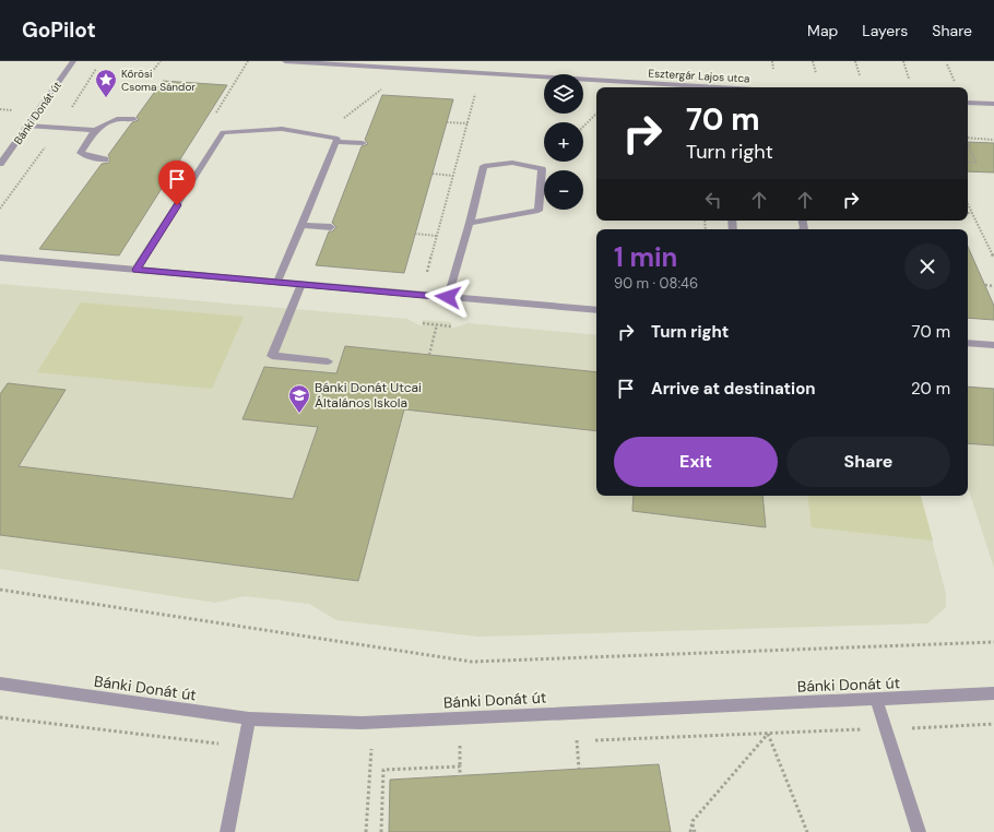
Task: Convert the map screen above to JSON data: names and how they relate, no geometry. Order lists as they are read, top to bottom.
{
  "streets": {
    "street": ["Esztergár Lajos utca", "Bánki Donát út"]
  },
  "places": {
    "place": ["Kőrösi Csoma Sándor"],
    "school or university": ["Bánki Donát Utcai Általános Iskola"]
  },
  "page": {
    "header": "GoPilot",
    "nav": ["Map", "Layers", "Share"],
    "map_buttons": ["+", "−"],
    "turn": ["70 m", "Turn right"],
    "heading": ["1 min", "90 m · 08:46"],
    "list": [
      {
        "name": "Turn right",
        "value": "70 m"
      },
      {
        "name": "Arrive at destination",
        "value": "20 m"
      }
    ],
    "buttons": ["Exit", "Share"]
  }
}
